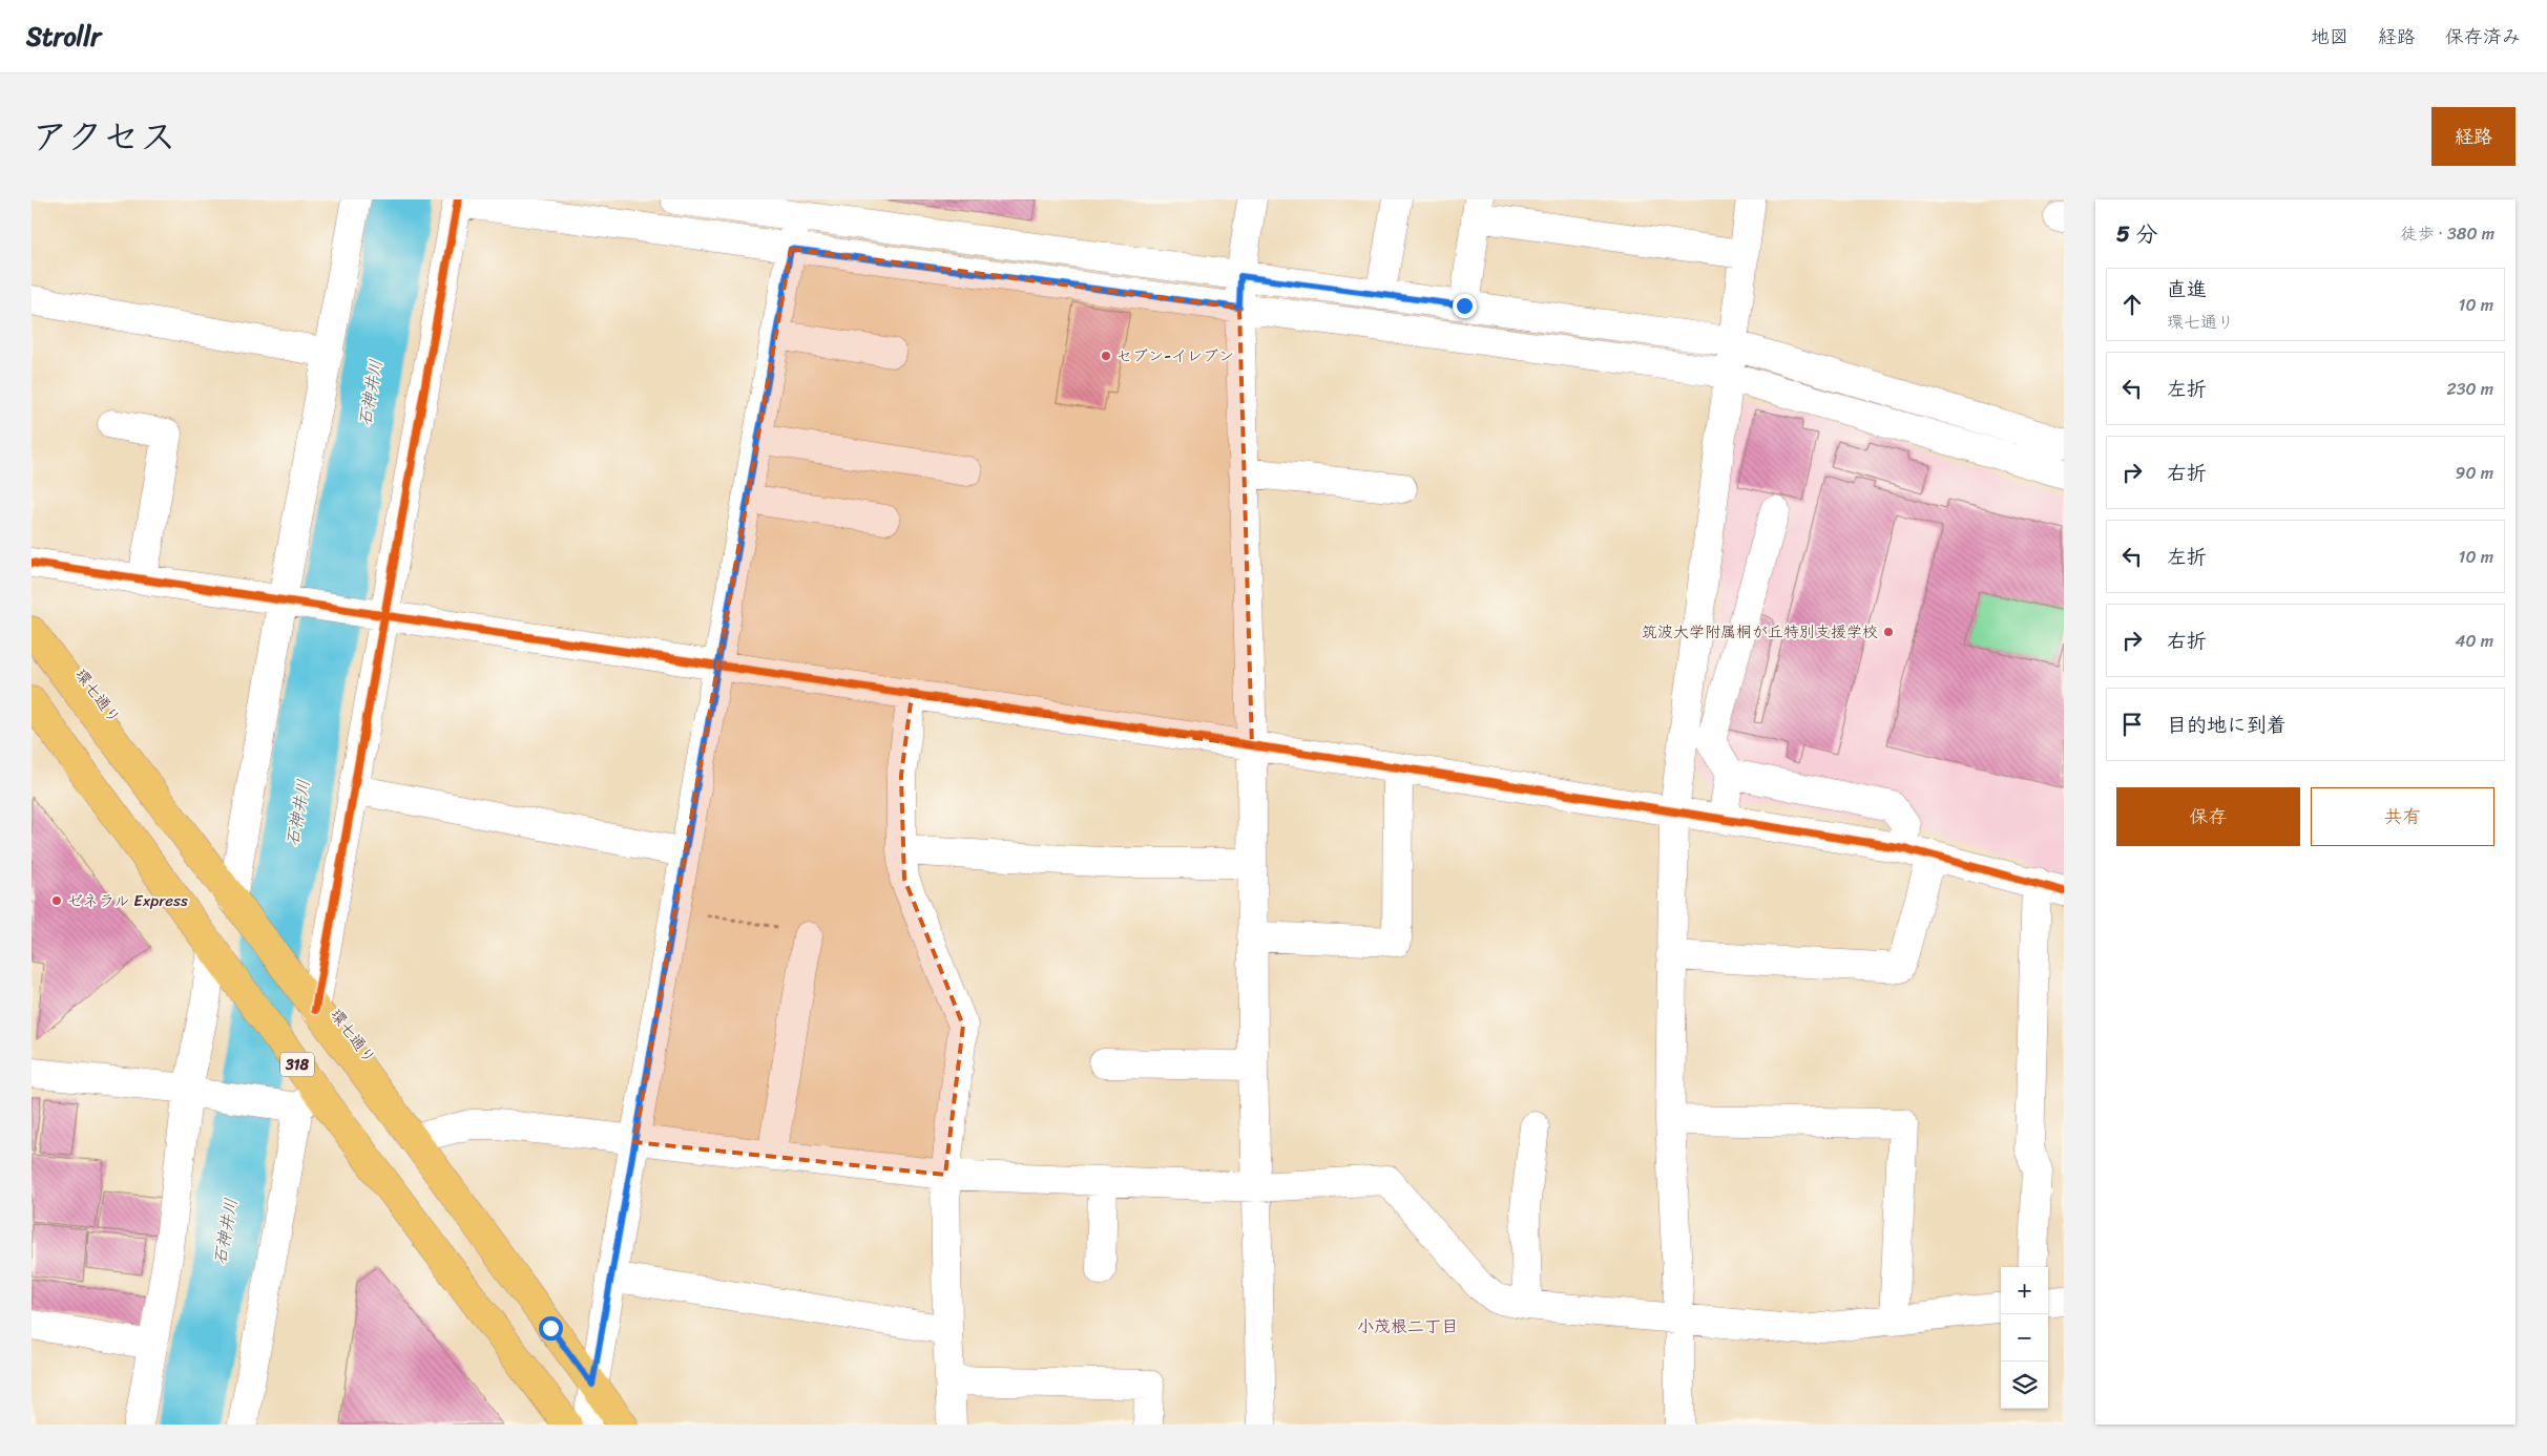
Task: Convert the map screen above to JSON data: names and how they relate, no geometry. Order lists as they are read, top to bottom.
{
  "streets": {
    "main road": ["環七通り", "318"]
  },
  "districts": ["小茂根二丁目"],
  "water": ["石神井川"],
  "places": ["セブン-イレブン", "筑波大学附属桐が丘特別支援学校", "ゼネラル Express"],
  "page": {
    "header": "Strollr",
    "nav": ["地図", "経路", "保存済み"],
    "title": "アクセス",
    "buttons": [
      "経路",
      ["保存", "共有"]
    ],
    "heading": ["5 分", "徒歩 · 380 m"],
    "list": [
      ["直進", "環七通り", "10 m"],
      ["左折", "230 m"],
      ["右折", "90 m"],
      ["左折", "10 m"],
      ["右折", "40 m"],
      "目的地に到着"
    ],
    "map_buttons": ["+", "−"]
  }
}
